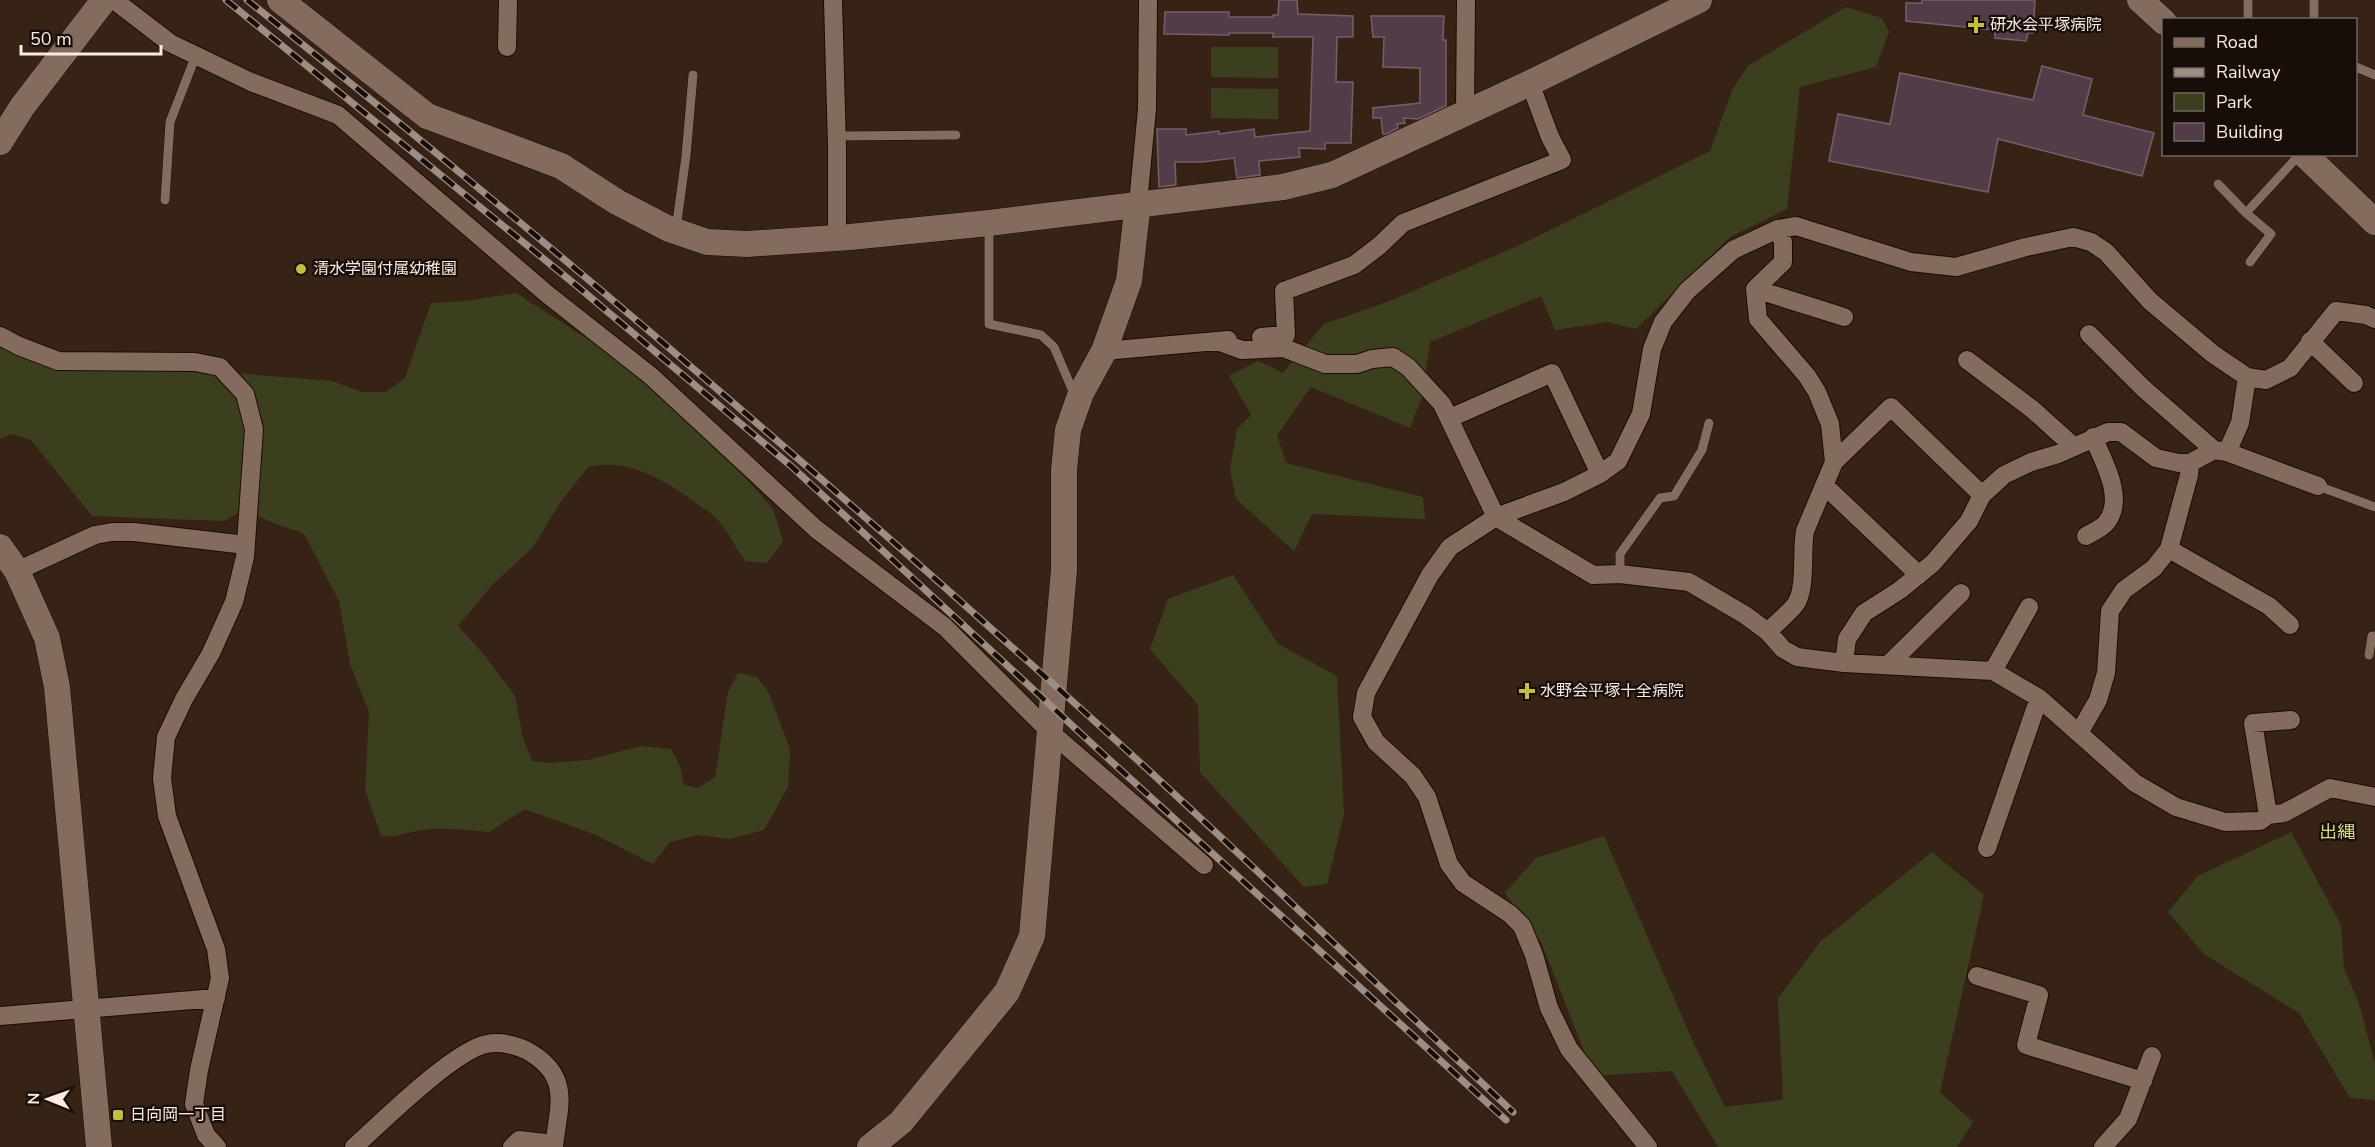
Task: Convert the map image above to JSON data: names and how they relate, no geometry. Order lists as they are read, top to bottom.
{
  "districts": ["出縄"],
  "places": {
    "health": ["研水会平塚病院", "水野会平塚十全病院"],
    "other": ["清水学園付属幼稚園"],
    "transit": ["日向岡一丁目"]
  },
  "legend": [
    "Road",
    "Railway",
    "Park",
    "Building"
  ],
  "scale_bar": "50 m",
  "north": "left"
}
